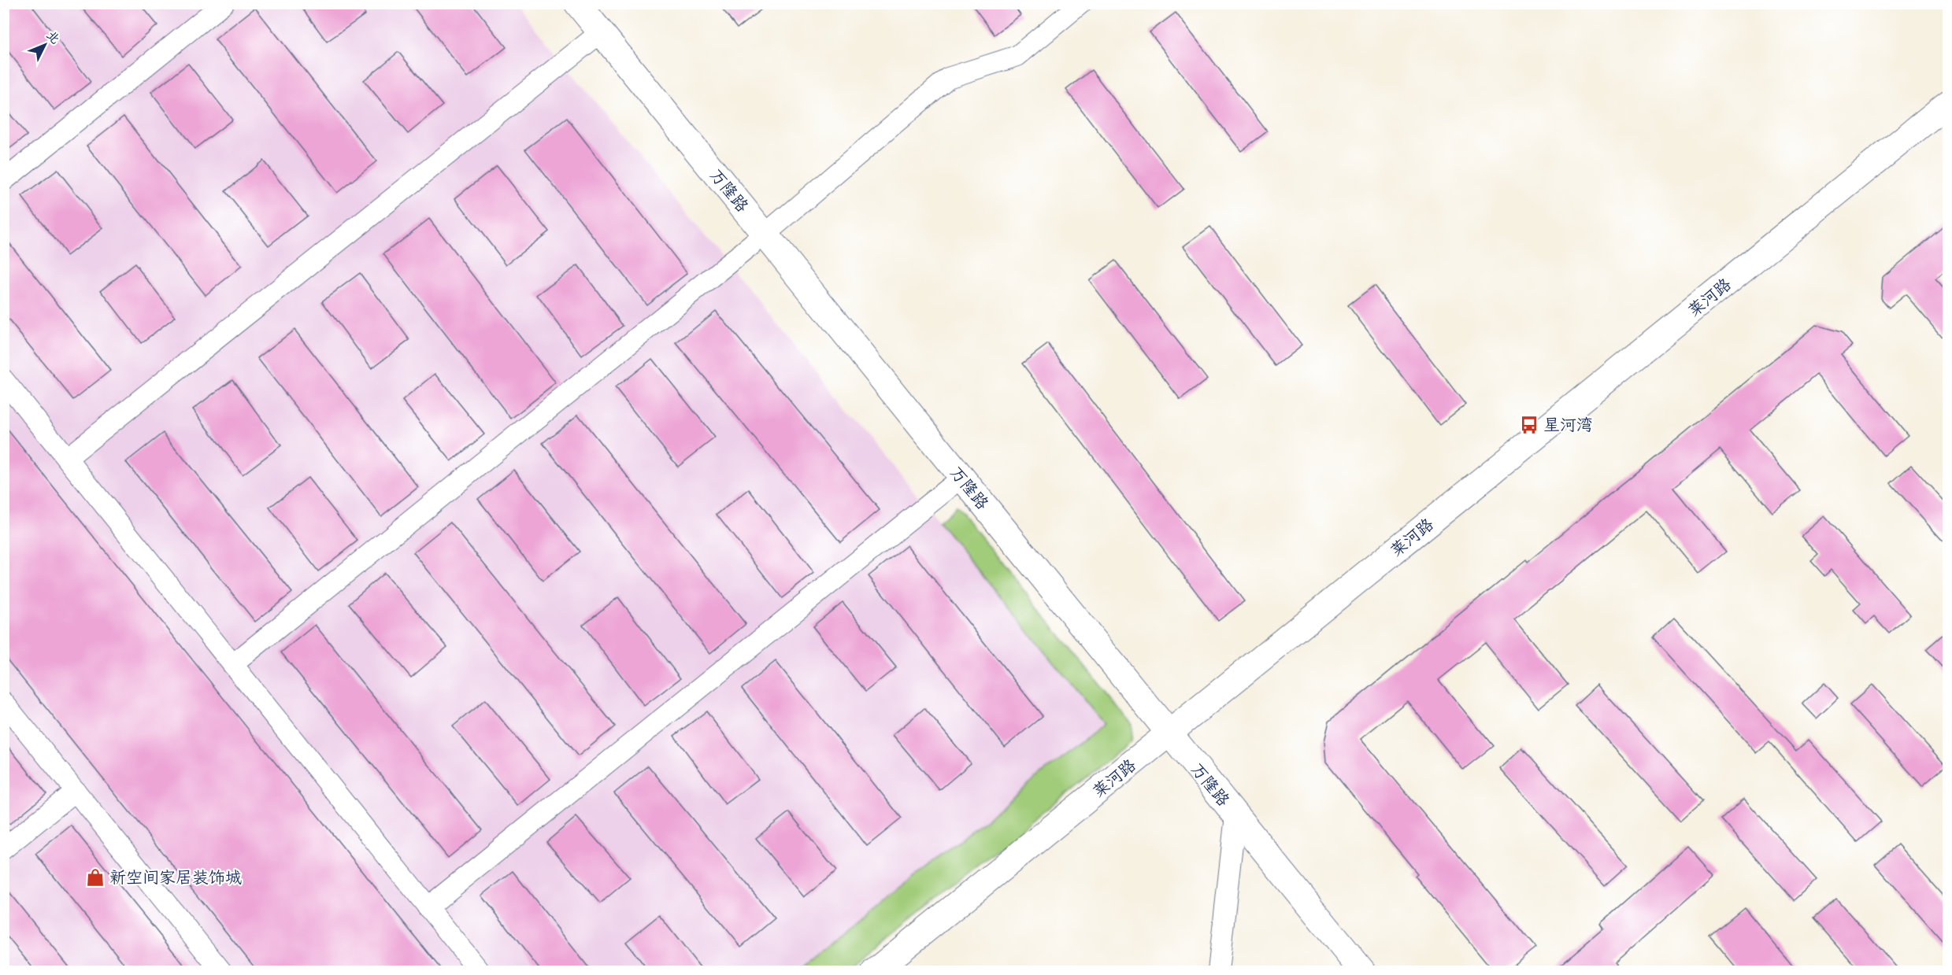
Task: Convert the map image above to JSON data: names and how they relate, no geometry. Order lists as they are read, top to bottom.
{
  "streets": {
    "street": ["万隆路", "莱河路"]
  },
  "crossings": [
    ["万隆路", "莱河路"]
  ],
  "places": {
    "bus stop": ["星河湾"],
    "shop": ["新空间家居装饰城"]
  },
  "north": "top right"
}
